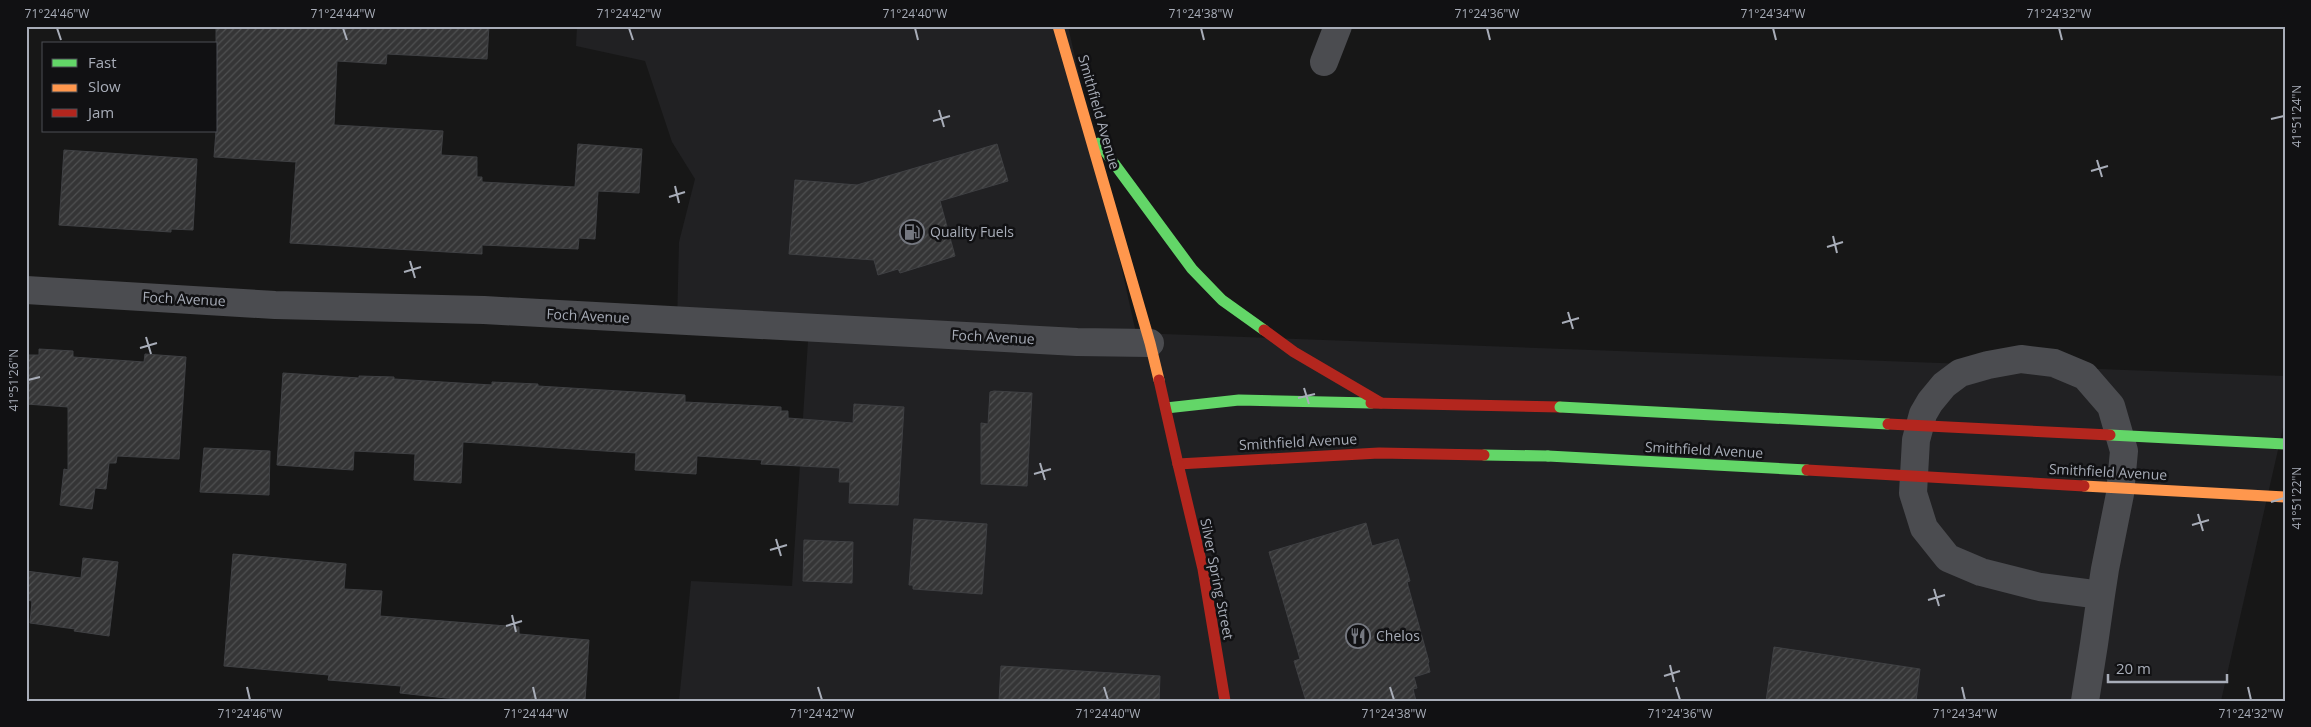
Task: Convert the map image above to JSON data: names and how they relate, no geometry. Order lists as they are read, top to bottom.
{
  "streets": {
    "main road": ["Smithfield Avenue", "Silver Spring Street"],
    "street": ["Foch Avenue"]
  },
  "crossings": [
    ["Smithfield Avenue", "Foch Avenue"],
    ["Smithfield Avenue", "Silver Spring Street"]
  ],
  "places": {
    "fuel station": ["Quality Fuels"],
    "restaurant": ["Chelos"]
  },
  "legend": ["Fast", "Slow", "Jam"],
  "scale_bar": "20 m",
  "coordinates": [
    "71°24'46\"W",
    "71°24'44\"W",
    "71°24'42\"W",
    "71°24'40\"W",
    "71°24'38\"W",
    "71°24'36\"W",
    "71°24'34\"W",
    "71°24'32\"W",
    "41°51'24\"N",
    "41°51'26\"N",
    "41°51'22\"N"
  ]
}
